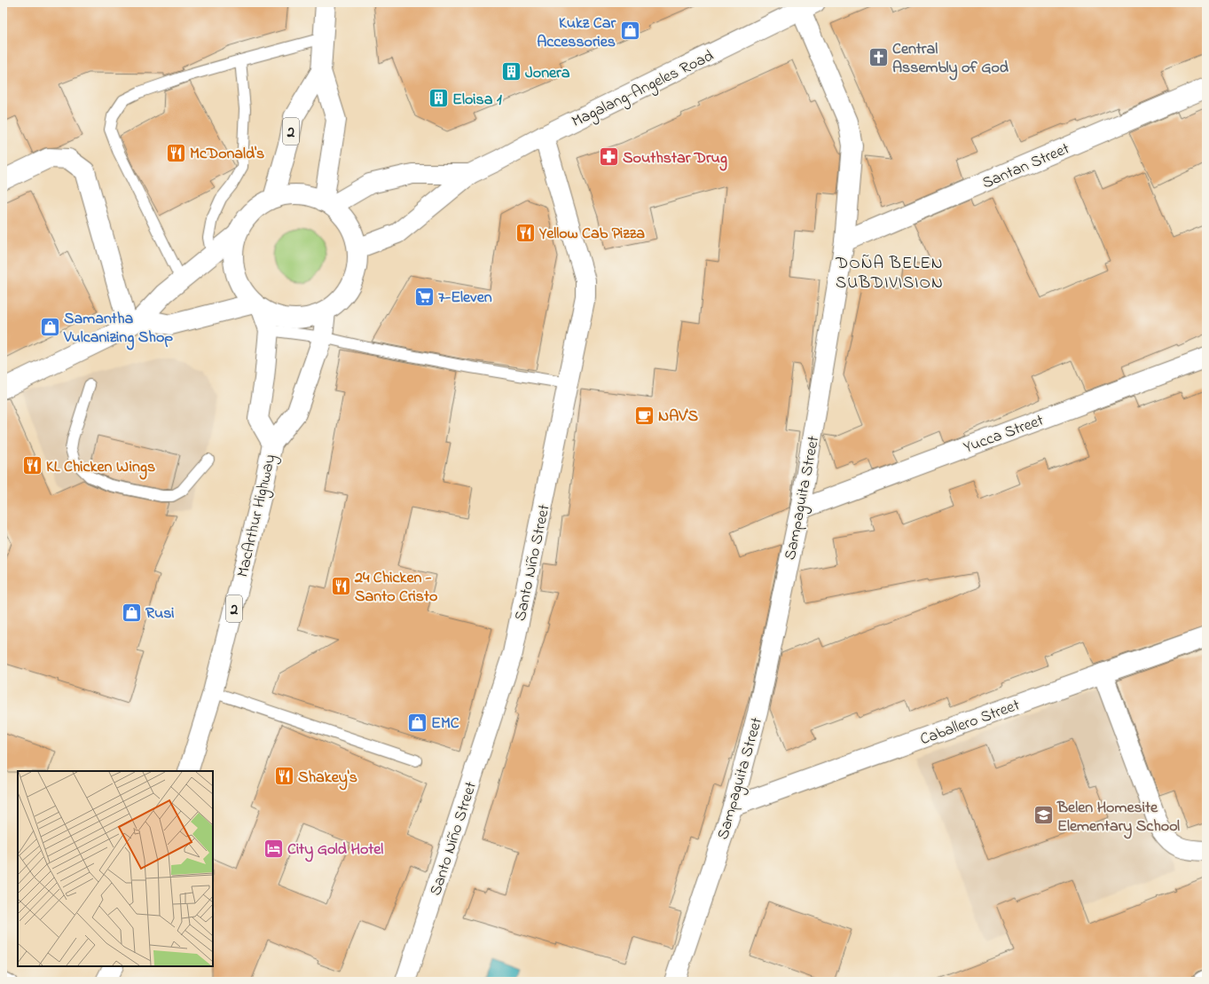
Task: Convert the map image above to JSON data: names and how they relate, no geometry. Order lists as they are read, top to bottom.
{
  "streets": {
    "main road": [
      "Magalang-Angeles Road",
      "2",
      "Santan Street",
      "Yucca Street",
      "Sampaguita Street",
      "MacArthur Highway",
      "Santo Niño Street",
      "Caballero Street"
    ]
  },
  "crossings": [
    ["Magalang-Angeles Road", "2"],
    ["Magalang-Angeles Road", "Sampaguita Street"],
    ["Magalang-Angeles Road", "MacArthur Highway"],
    ["Magalang-Angeles Road", "Santo Niño Street"],
    ["2", "MacArthur Highway"],
    ["Santan Street", "Sampaguita Street"],
    ["Yucca Street", "Sampaguita Street"],
    ["Sampaguita Street", "Caballero Street"]
  ],
  "districts": ["DOÑA BELEN SUBDIVISION"],
  "places": {
    "shop": [
      "Kukz Car Accessories",
      "Samantha Vulcanizing Shop",
      "Rusi",
      "EMC"
    ],
    "church": ["Central Assembly of God"],
    "building": ["Jonera", "Eloisa 1"],
    "restaurant": [
      "McDonald's",
      "Yellow Cab Pizza",
      "KL Chicken Wings",
      "24 Chicken - Santo Cristo",
      "Shakey's"
    ],
    "pharmacy": ["Southstar Drug"],
    "supermarket": ["7-Eleven"],
    "cafe": ["NAV'S"],
    "school or university": ["Belen Homesite Elementary School"],
    "hotel": ["City Gold Hotel"]
  }
}
